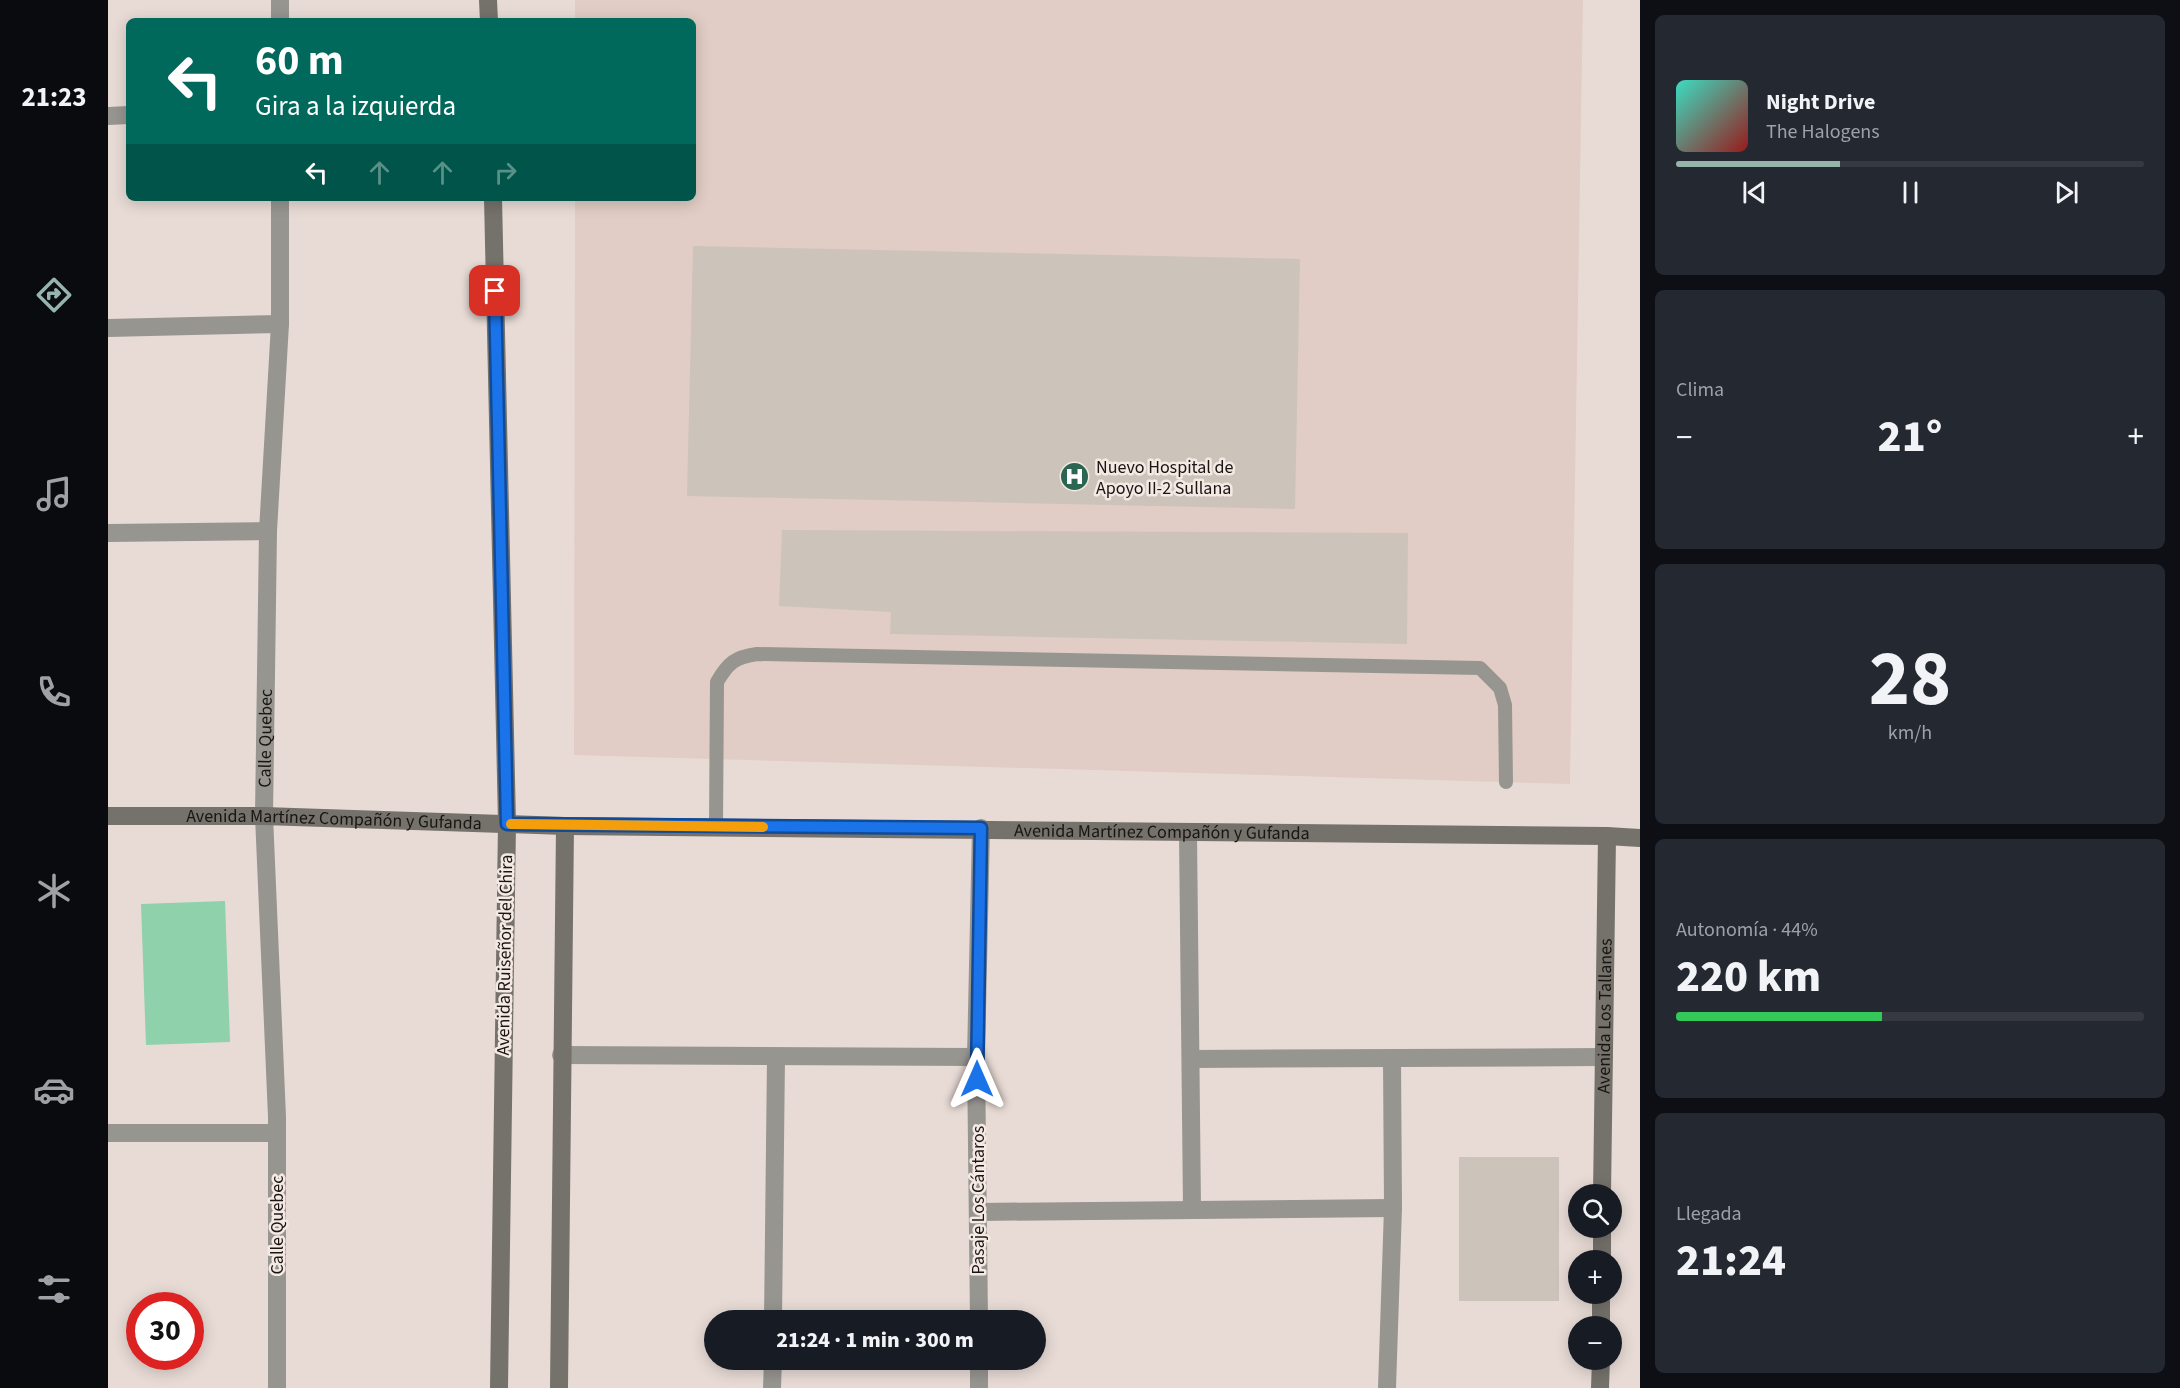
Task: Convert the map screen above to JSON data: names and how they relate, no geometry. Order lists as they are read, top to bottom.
{
  "streets": {
    "street": [
      "Calle Quebec",
      "Avenida Martínez Compañón y Gufanda",
      "Avenida Ruiseñor del Chira",
      "Avenida Los Tallanes",
      "Pasaje Los Cántaros"
    ]
  },
  "crossings": [
    ["Calle Quebec", "Avenida Martínez Compañón y Gufanda"],
    ["Avenida Martínez Compañón y Gufanda", "Avenida Ruiseñor del Chira"],
    ["Avenida Martínez Compañón y Gufanda", "Avenida Los Tallanes"],
    ["Avenida Martínez Compañón y Gufanda", "Pasaje Los Cántaros"]
  ],
  "places": {
    "hospital": ["Nuevo Hospital de Apoyo II-2 Sullana"]
  },
  "page": {
    "tabs": "21:23",
    "turn": ["60 m", "Gira a la izquierda"],
    "song": ["Night Drive", "The Halogens"],
    "tile": [
      "Clima",
      ["28", "km/h"],
      ["Autonomía · 44%", "220 km"],
      ["Llegada", "21:24"]
    ],
    "heat": ["−", "21°", "+"],
    "map_buttons": ["+", "−"],
    "limit": "30",
    "trip": "21:24 · 1 min · 300 m"
  }
}
